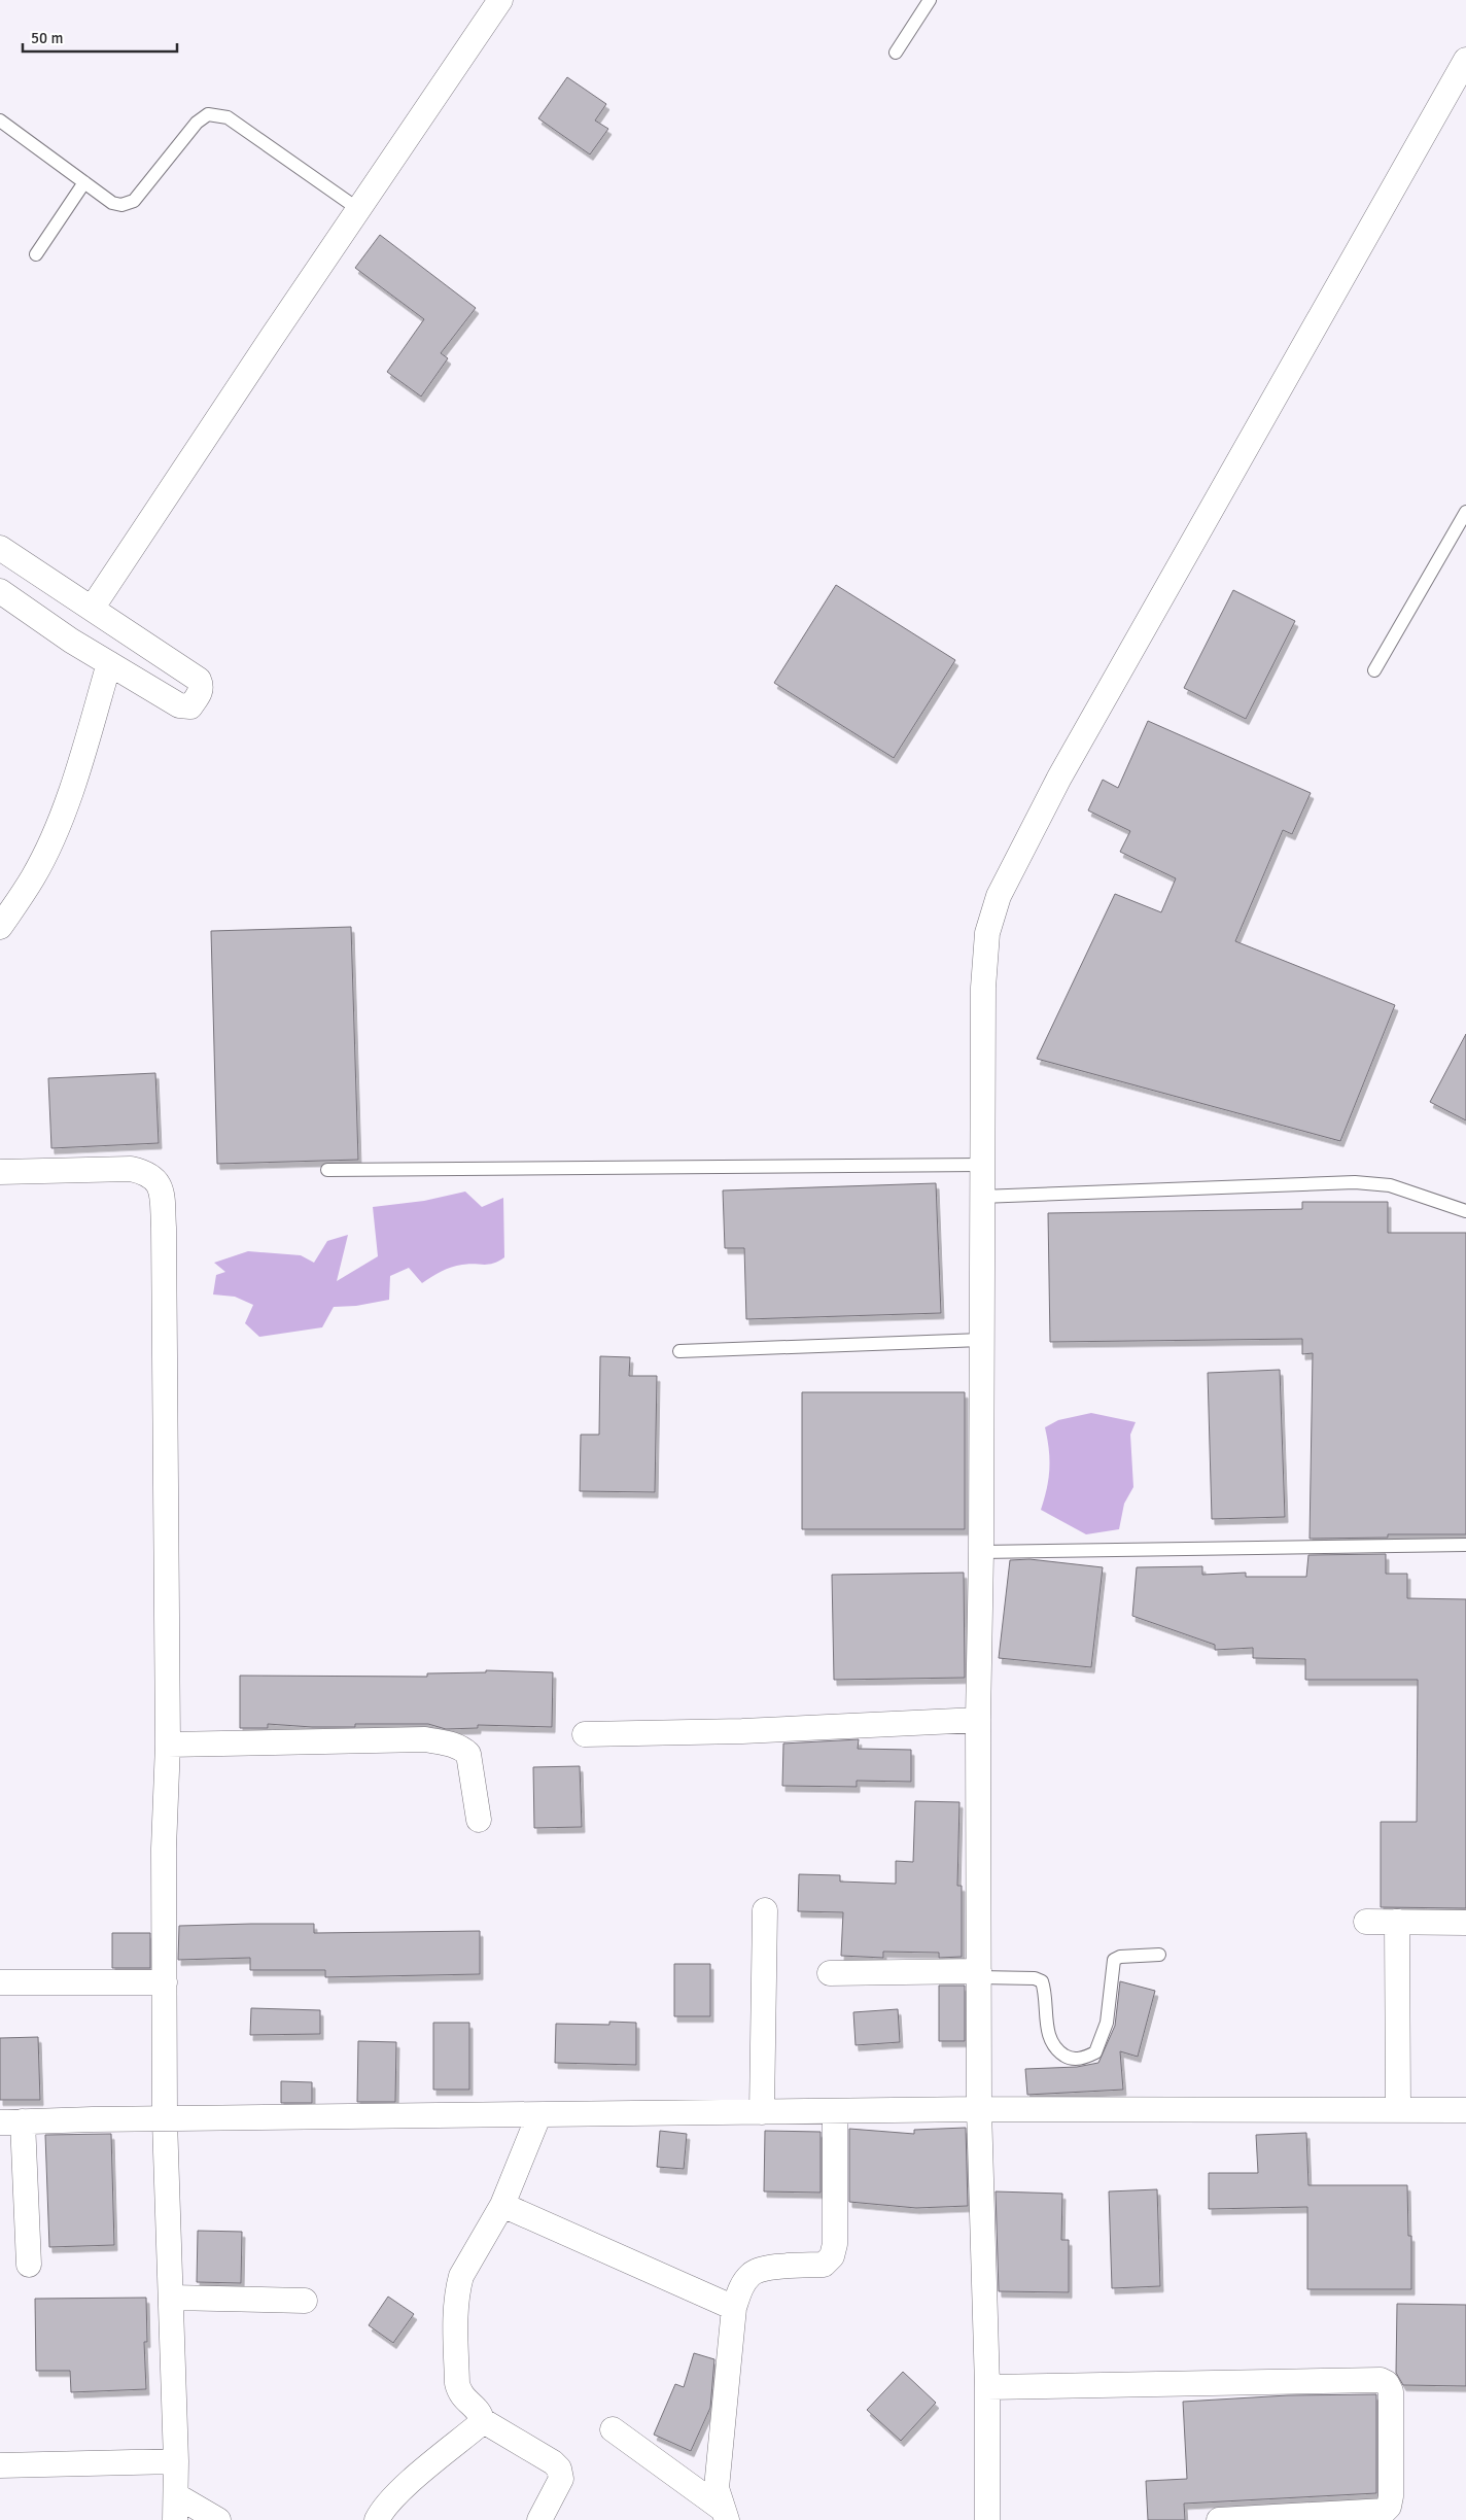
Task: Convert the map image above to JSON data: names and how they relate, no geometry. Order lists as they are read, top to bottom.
{
  "scale_bar": "50 m"
}
